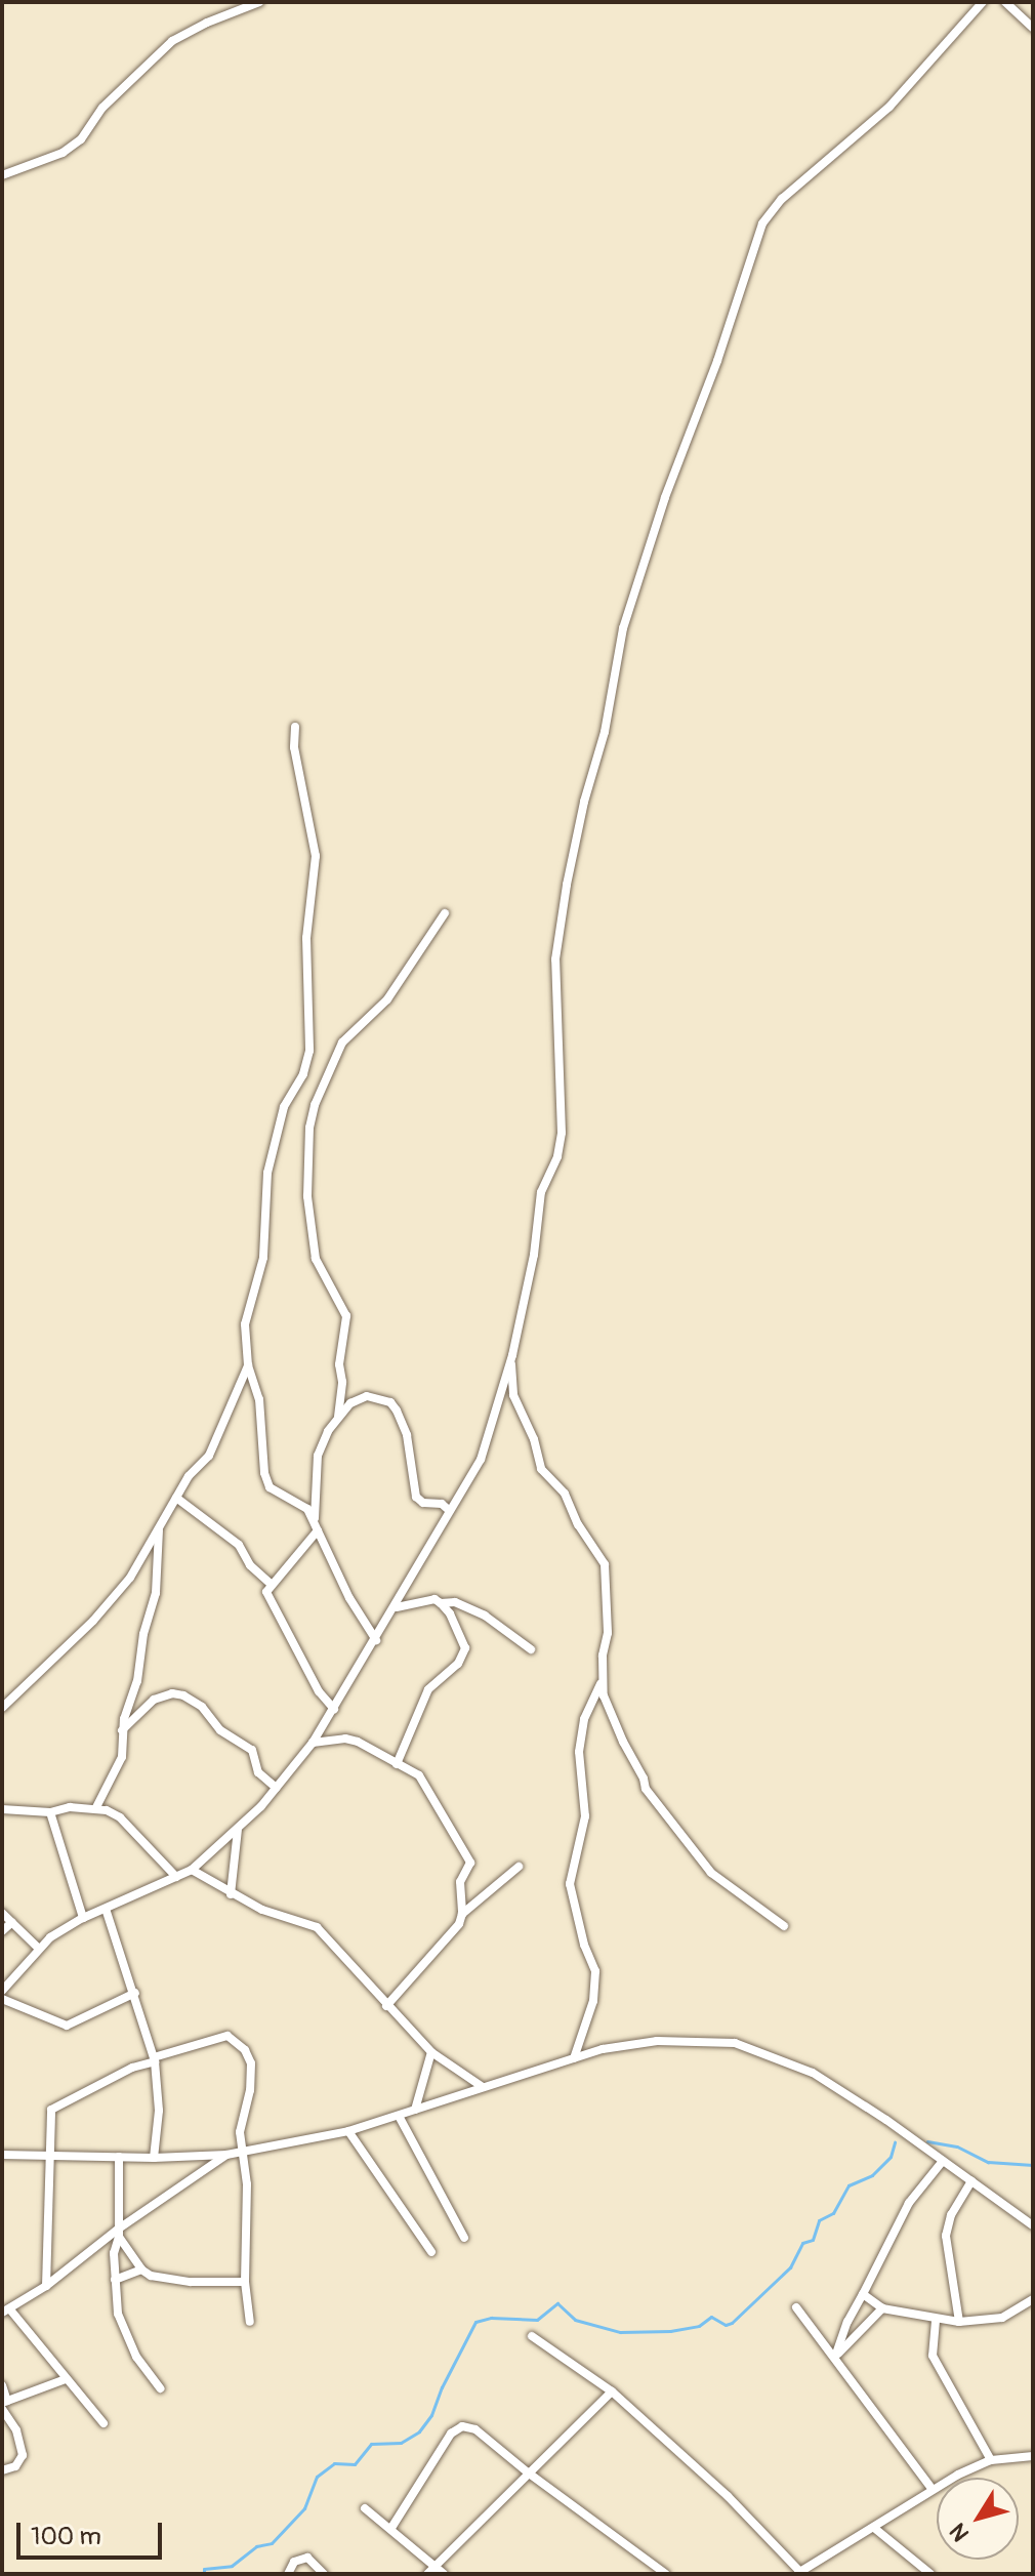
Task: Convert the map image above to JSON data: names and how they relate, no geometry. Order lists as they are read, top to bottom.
{
  "scale_bar": "100 m",
  "north": "bottom left"
}
